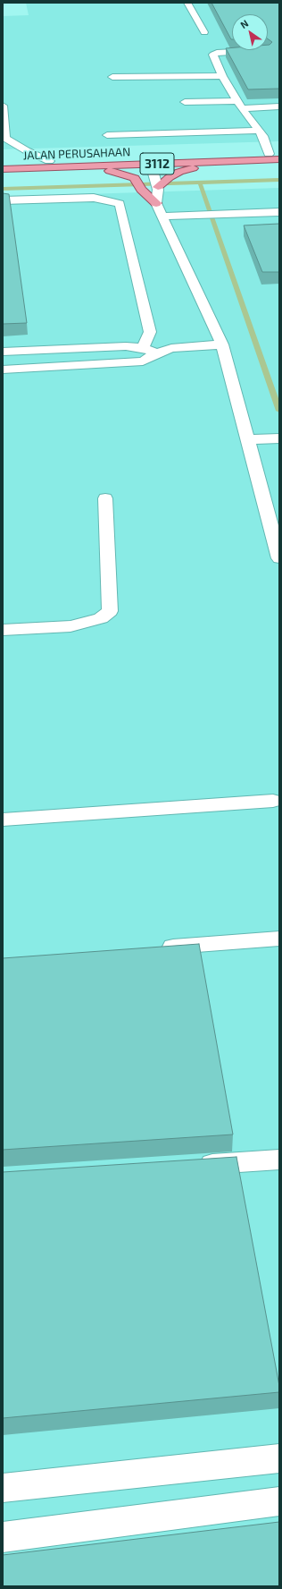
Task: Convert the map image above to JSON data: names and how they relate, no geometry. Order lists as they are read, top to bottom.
{
  "streets": {
    "main road": ["JALAN PERUSAHAAN", "3112"]
  },
  "north": "top left"
}
